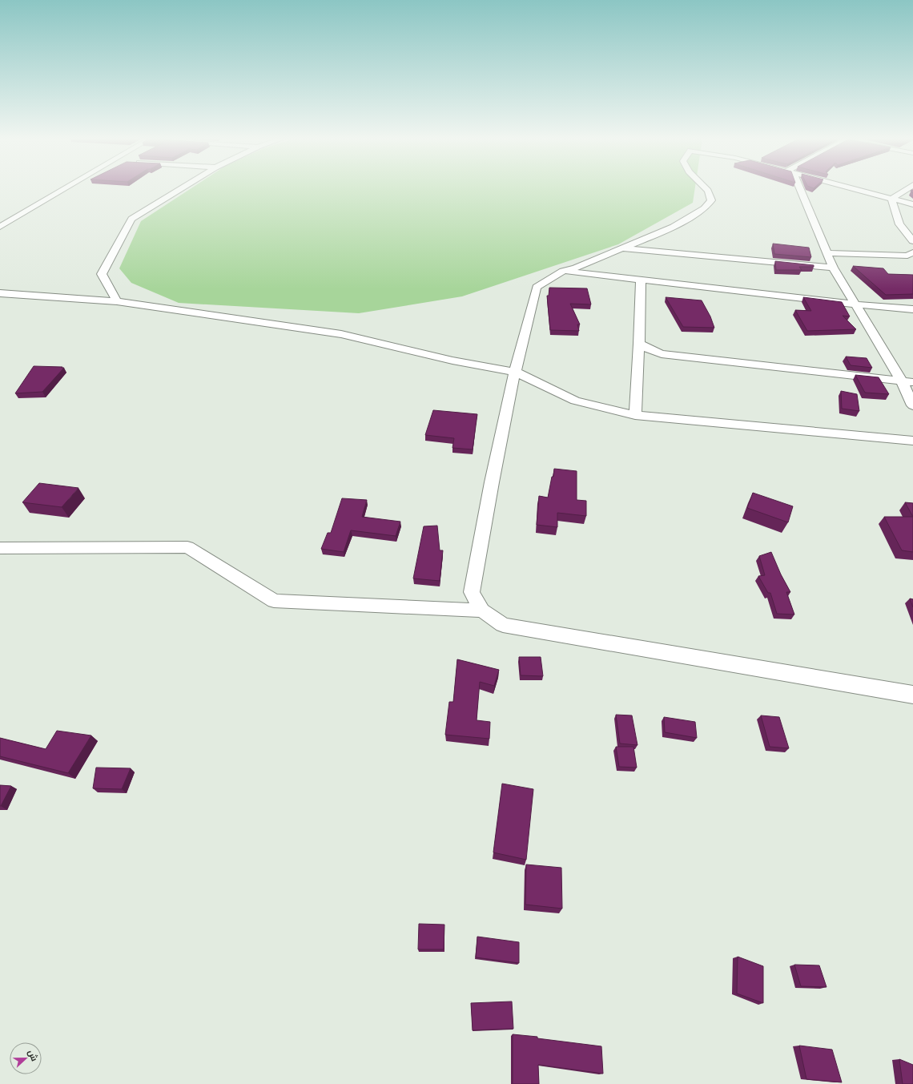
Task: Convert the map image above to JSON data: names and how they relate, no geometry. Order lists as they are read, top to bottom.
{
  "north": "right"
}
